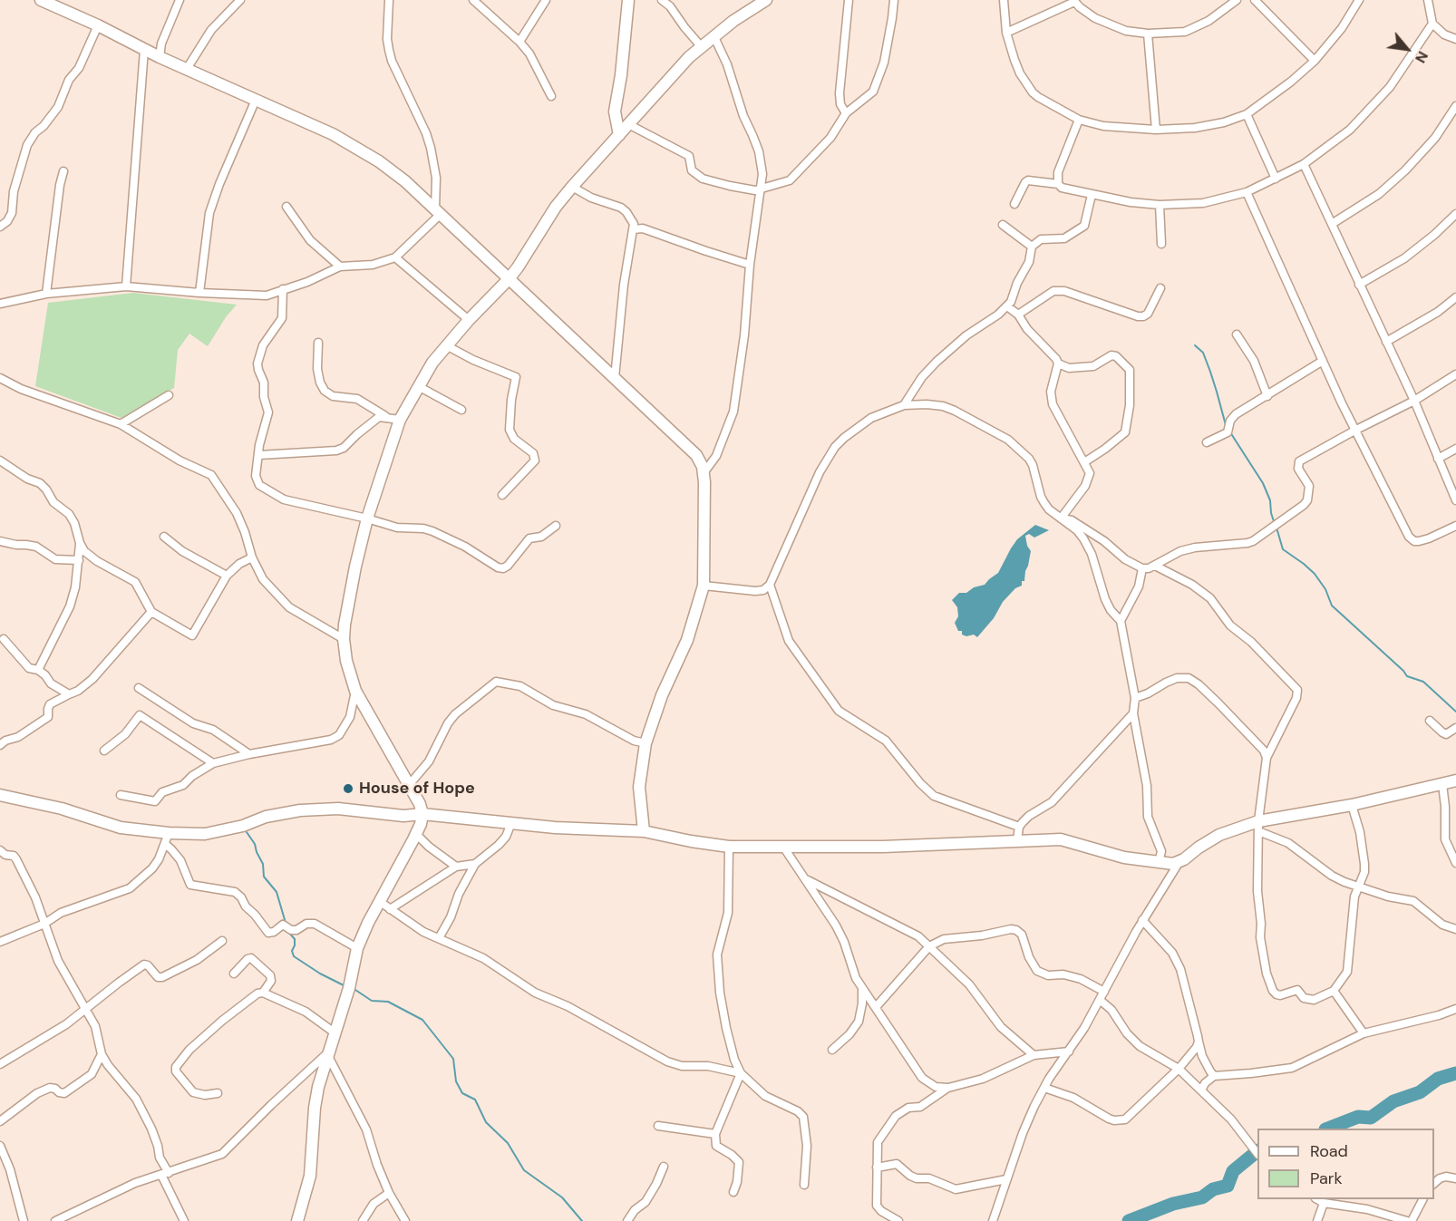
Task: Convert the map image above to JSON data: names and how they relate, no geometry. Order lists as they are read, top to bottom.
{
  "places": ["House of Hope"],
  "legend": ["Road", "Park"],
  "north": "bottom right"
}
